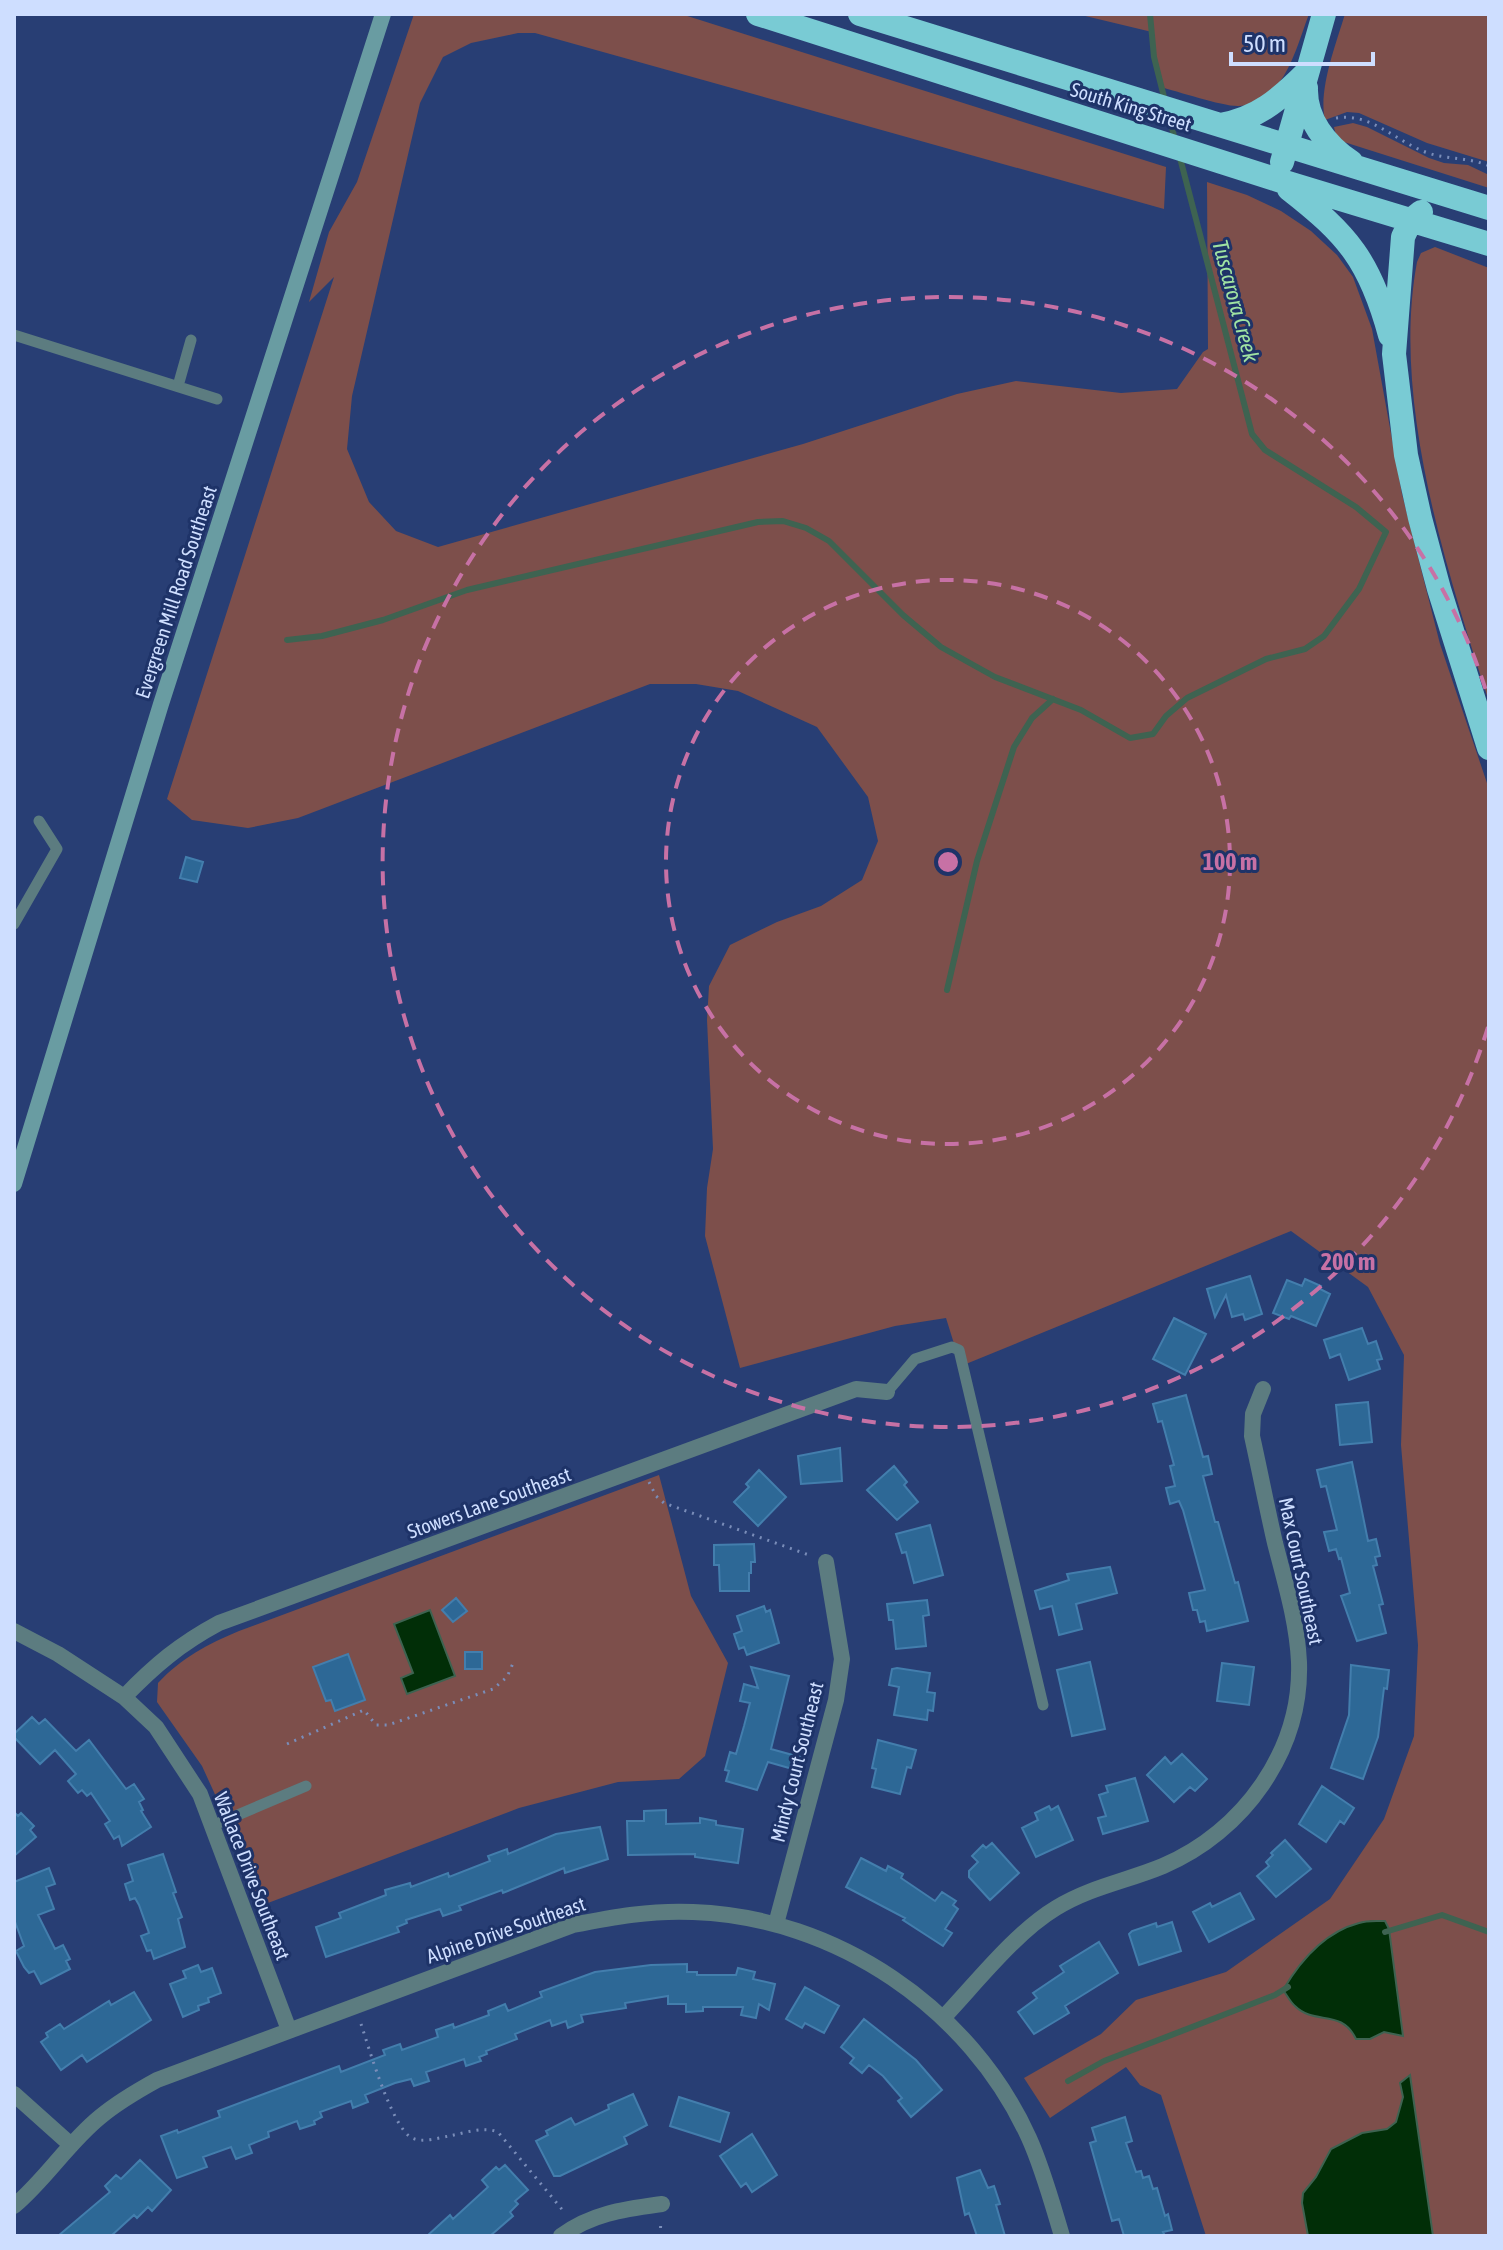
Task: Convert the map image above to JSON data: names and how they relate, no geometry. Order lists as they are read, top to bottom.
{
  "streets": {
    "highway": ["South King Street"],
    "main road": ["Evergreen Mill Road Southeast"],
    "street": [
      "Stowers Lane Southeast",
      "Max Court Southeast",
      "Mindy Court Southeast",
      "Wallace Drive Southeast",
      "Alpine Drive Southeast"
    ]
  },
  "crossings": [
    ["Stowers Lane Southeast", "Wallace Drive Southeast"],
    ["Max Court Southeast", "Alpine Drive Southeast"],
    ["Mindy Court Southeast", "Alpine Drive Southeast"],
    ["Wallace Drive Southeast", "Alpine Drive Southeast"]
  ],
  "water": ["Tuscarora Creek"],
  "scale_bar": "50 m",
  "rings": ["100 m", "200 m"]
}
